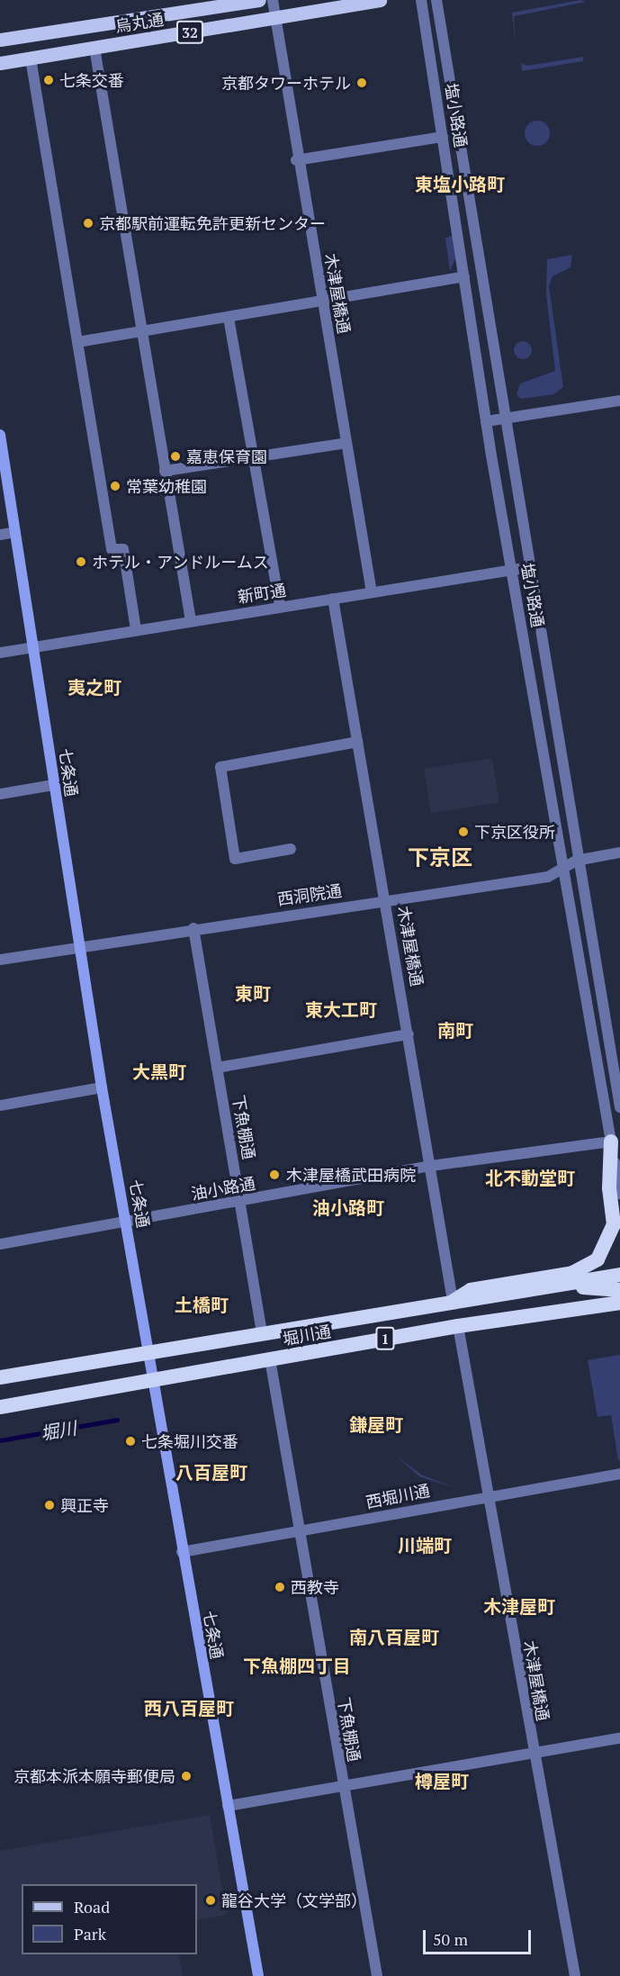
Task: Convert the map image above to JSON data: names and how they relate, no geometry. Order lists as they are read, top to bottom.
{
  "streets": {
    "highway": ["堀川通", "1"],
    "main road": ["烏丸通", "32", "七条通"],
    "street": [
      "塩小路通",
      "木津屋橋通",
      "新町通",
      "西洞院通",
      "下魚棚通",
      "油小路通",
      "西堀川通"
    ]
  },
  "crossings": [
    ["烏丸通", "木津屋橋通"],
    ["塩小路通", "新町通"],
    ["塩小路通", "西洞院通"],
    ["塩小路通", "油小路通"],
    ["塩小路通", "1"],
    ["木津屋橋通", "新町通"],
    ["木津屋橋通", "西洞院通"],
    ["木津屋橋通", "油小路通"],
    ["木津屋橋通", "堀川通"],
    ["木津屋橋通", "1"],
    ["木津屋橋通", "西堀川通"],
    ["新町通", "七条通"],
    ["七条通", "西洞院通"],
    ["七条通", "油小路通"],
    ["七条通", "堀川通"],
    ["七条通", "西堀川通"],
    ["西洞院通", "下魚棚通"],
    ["下魚棚通", "油小路通"],
    ["下魚棚通", "堀川通"],
    ["下魚棚通", "西堀川通"],
    ["油小路通", "1"],
    ["堀川通", "1"]
  ],
  "districts": [
    "東塩小路町",
    "夷之町",
    "下京区",
    "東町",
    "東大工町",
    "南町",
    "大黒町",
    "北不動堂町",
    "油小路町",
    "土橋町",
    "鎌屋町",
    "八百屋町",
    "川端町",
    "木津屋町",
    "南八百屋町",
    "下魚棚四丁目",
    "西八百屋町",
    "樽屋町"
  ],
  "water": ["堀川"],
  "places": [
    "七条交番",
    "京都タワーホテル",
    "京都駅前運転免許更新センター",
    "嘉恵保育園",
    "常葉幼稚園",
    "ホテル・アンドルームス",
    "下京区役所",
    "木津屋橋武田病院",
    "七条堀川交番",
    "興正寺",
    "西教寺",
    "京都本派本願寺郵便局",
    "龍谷大学（文学部）"
  ],
  "legend": ["Road", "Park"],
  "scale_bar": "50 m"
}
